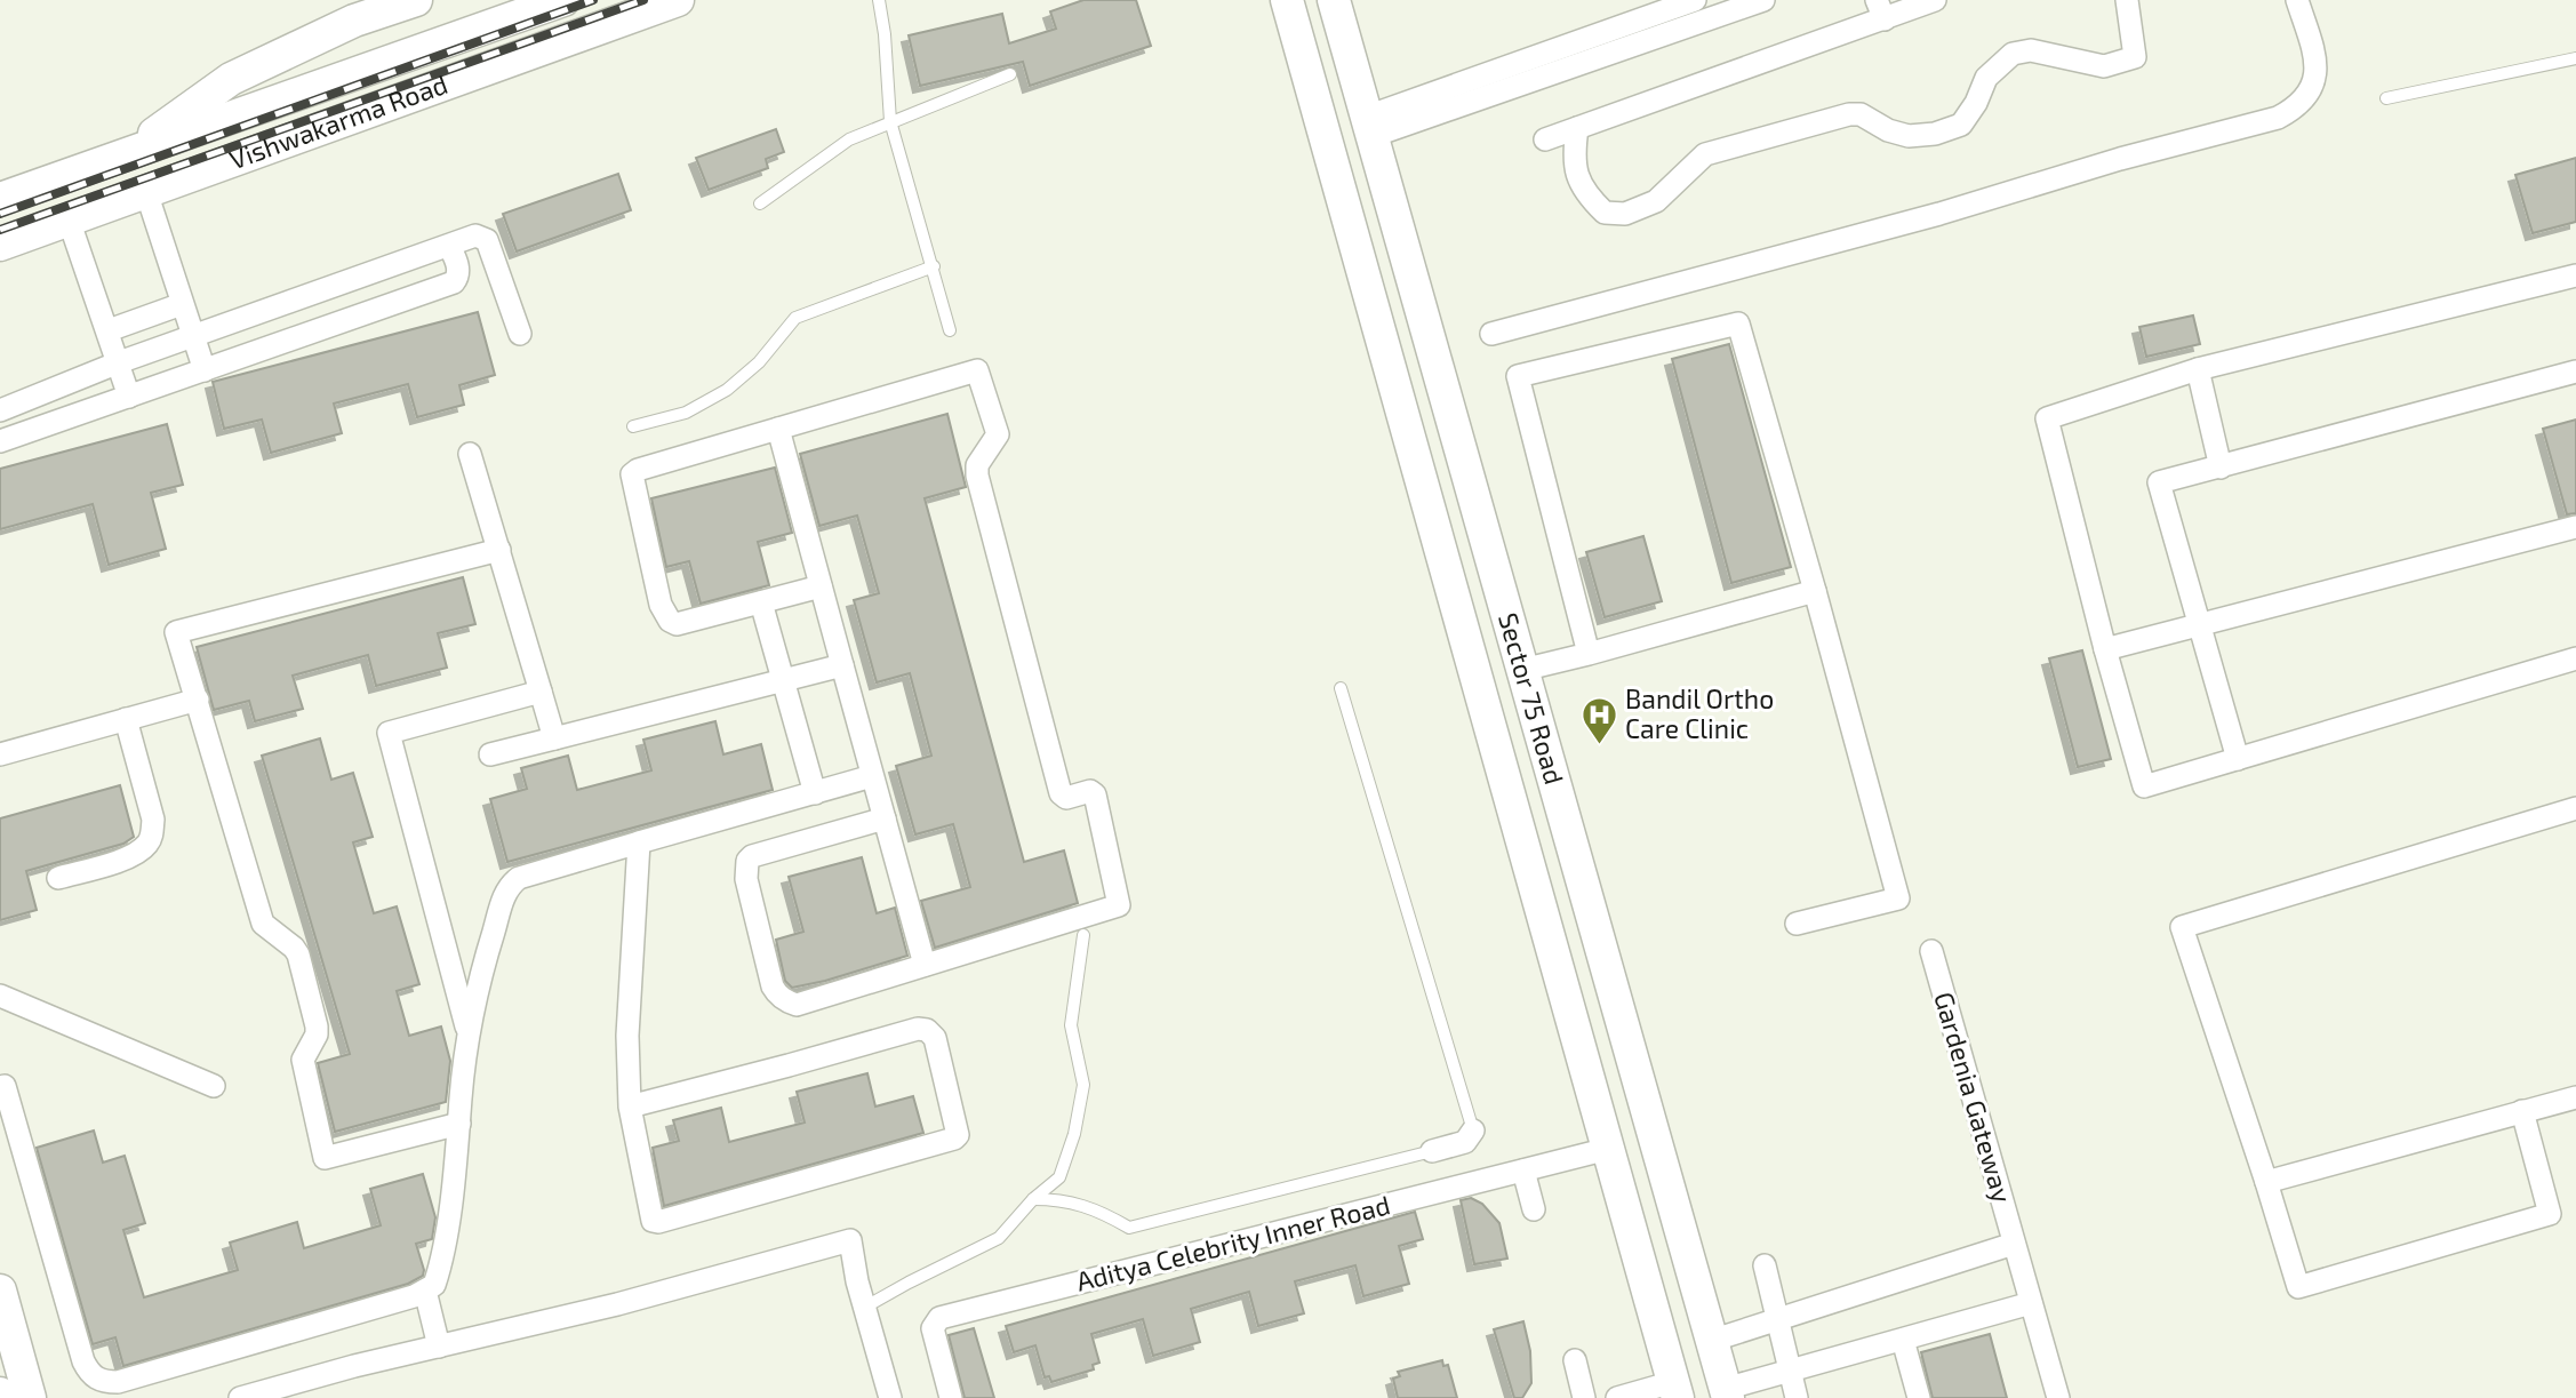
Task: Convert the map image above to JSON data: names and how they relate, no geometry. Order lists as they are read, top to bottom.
{
  "streets": {
    "street": [
      "Vishwakarma Road",
      "Sector 75 Road",
      "Gardenia Gateway",
      "Aditya Celebrity Inner Road"
    ]
  },
  "crossings": [
    ["Sector 75 Road", "Aditya Celebrity Inner Road"]
  ],
  "places": {
    "hospital": ["Bandil Ortho Care Clinic"]
  }
}
